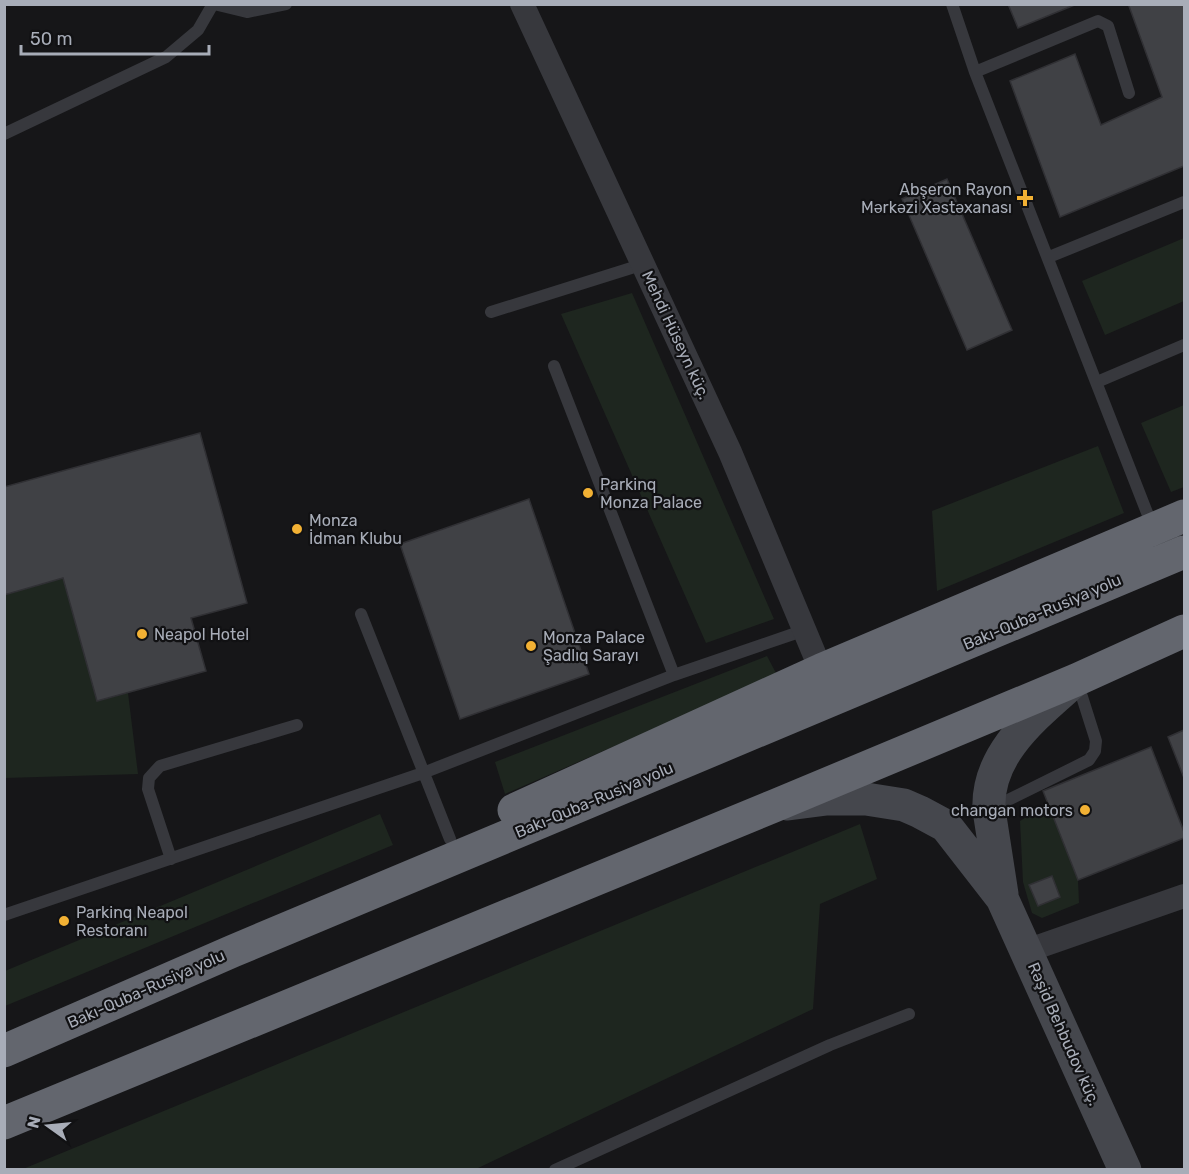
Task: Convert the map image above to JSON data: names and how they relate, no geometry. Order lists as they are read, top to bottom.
{
  "streets": {
    "highway": ["Bakı-Quba-Rusiya yolu"],
    "street": ["Mehdi Hüseyn küç.", "Rəşid Behbudov küç."]
  },
  "places": {
    "health": ["Abşeron Rayon Mərkəzi Xəstəxanası"],
    "other": [
      "Parkinq Monza Palace",
      "Monza İdman Klubu",
      "Neapol Hotel",
      "Monza Palace Şadlıq Sarayı",
      "changan motors",
      "Parkinq Neapol Restoranı"
    ]
  },
  "scale_bar": "50 m",
  "north": "left"
}
